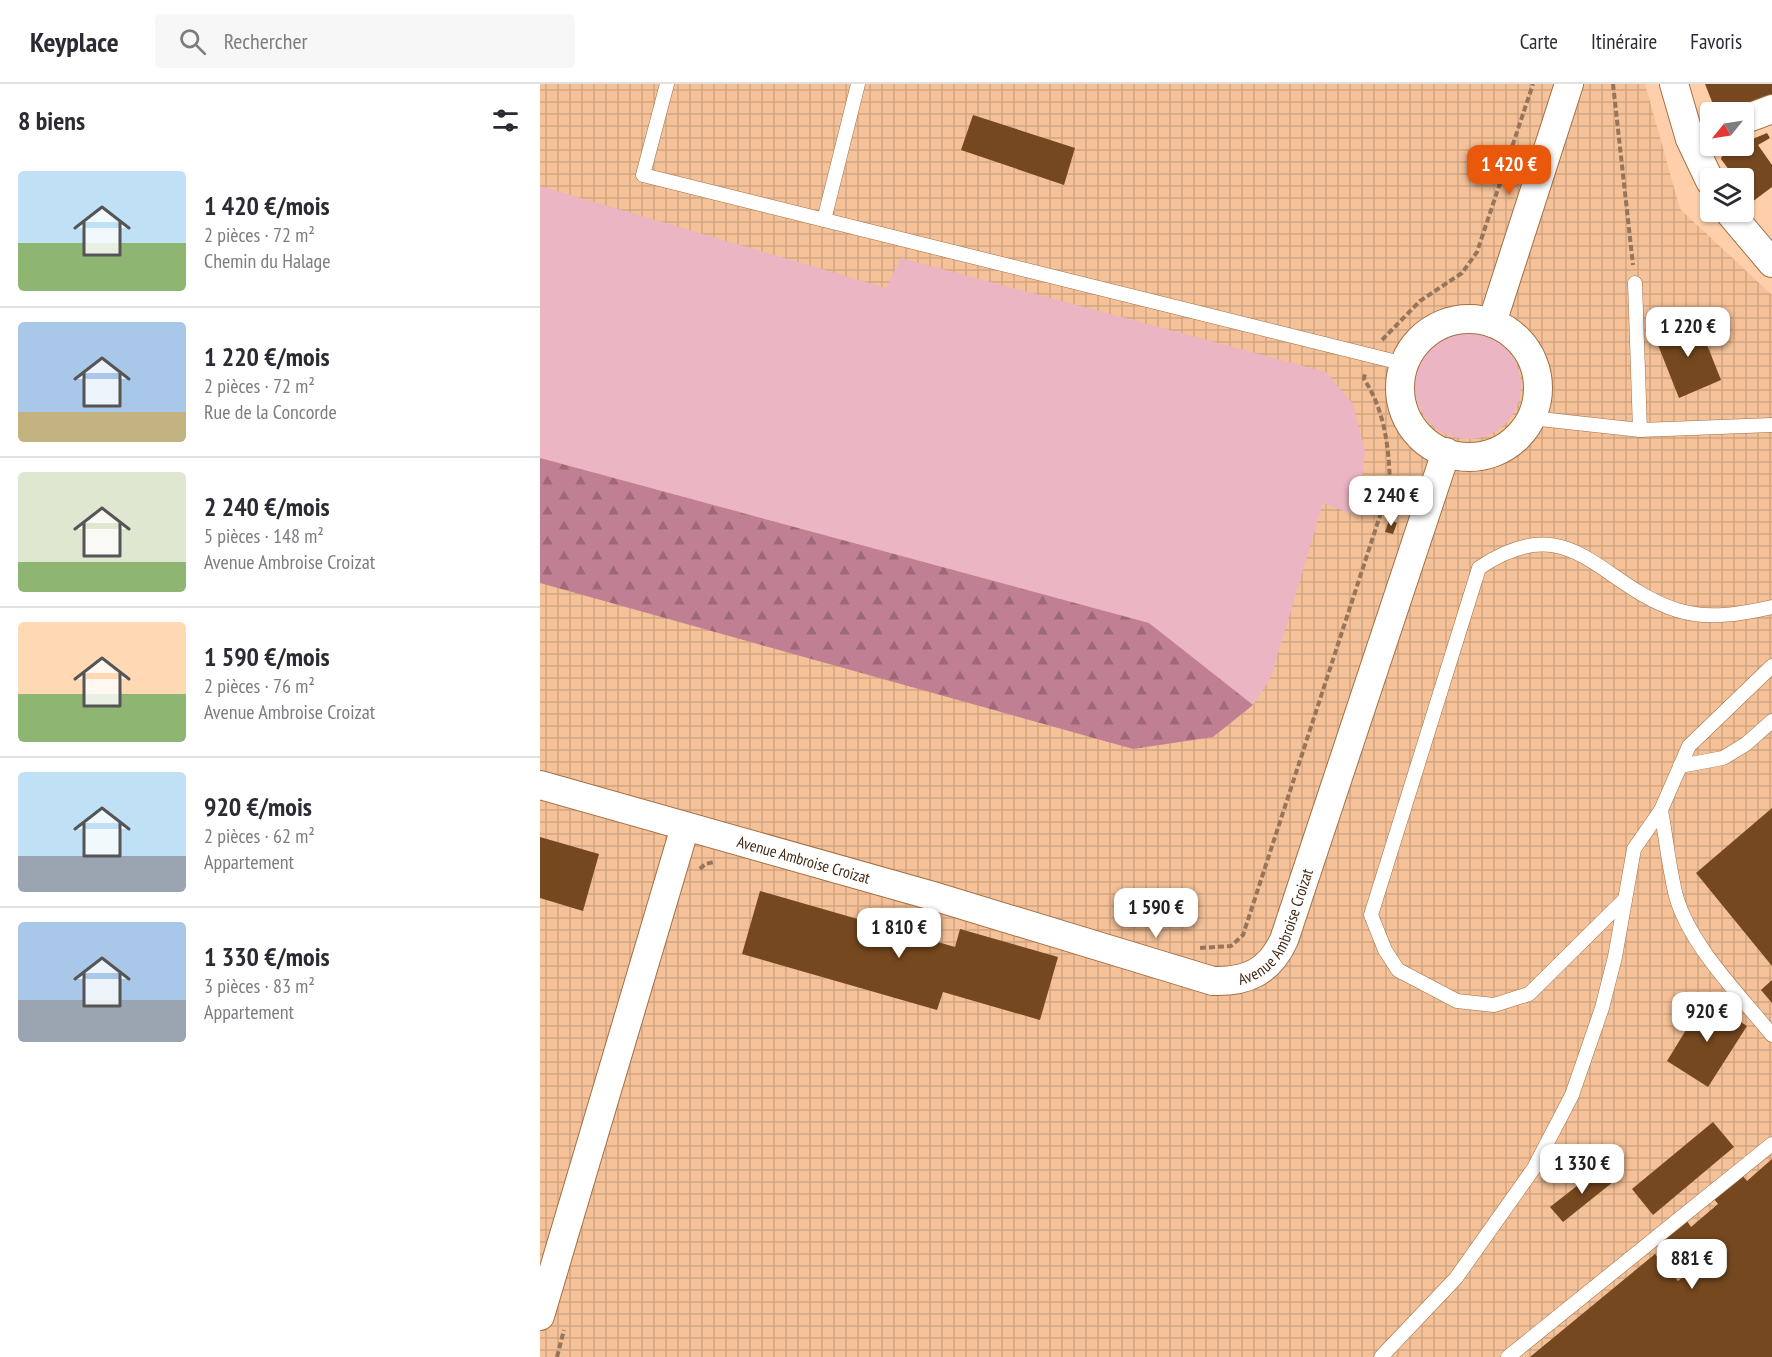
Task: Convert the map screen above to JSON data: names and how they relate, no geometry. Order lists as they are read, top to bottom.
{
  "streets": {
    "street": ["Avenue Ambroise Croizat"]
  },
  "north": "bottom left",
  "page": {
    "header": "Keyplace",
    "search": "Rechercher",
    "nav": ["Carte", "Itinéraire", "Favoris"],
    "heading": "8 biens",
    "price": [
      "1 420 €",
      "1 220 €",
      "2 240 €",
      "1 590 €",
      "1 810 €",
      "920 €",
      "1 330 €",
      "881 €"
    ],
    "list": [
      {
        "name": "1 420 €/mois",
        "note": "2 pièces · 72 m² · Chemin du Halage"
      },
      {
        "name": "1 220 €/mois",
        "note": "2 pièces · 72 m² · Rue de la Concorde"
      },
      {
        "name": "2 240 €/mois",
        "note": "5 pièces · 148 m² · Avenue Ambroise Croizat"
      },
      {
        "name": "1 590 €/mois",
        "note": "2 pièces · 76 m² · Avenue Ambroise Croizat"
      },
      {
        "name": "920 €/mois",
        "note": "2 pièces · 62 m² · Appartement"
      },
      {
        "name": "1 330 €/mois",
        "note": "3 pièces · 83 m² · Appartement"
      }
    ]
  }
}
